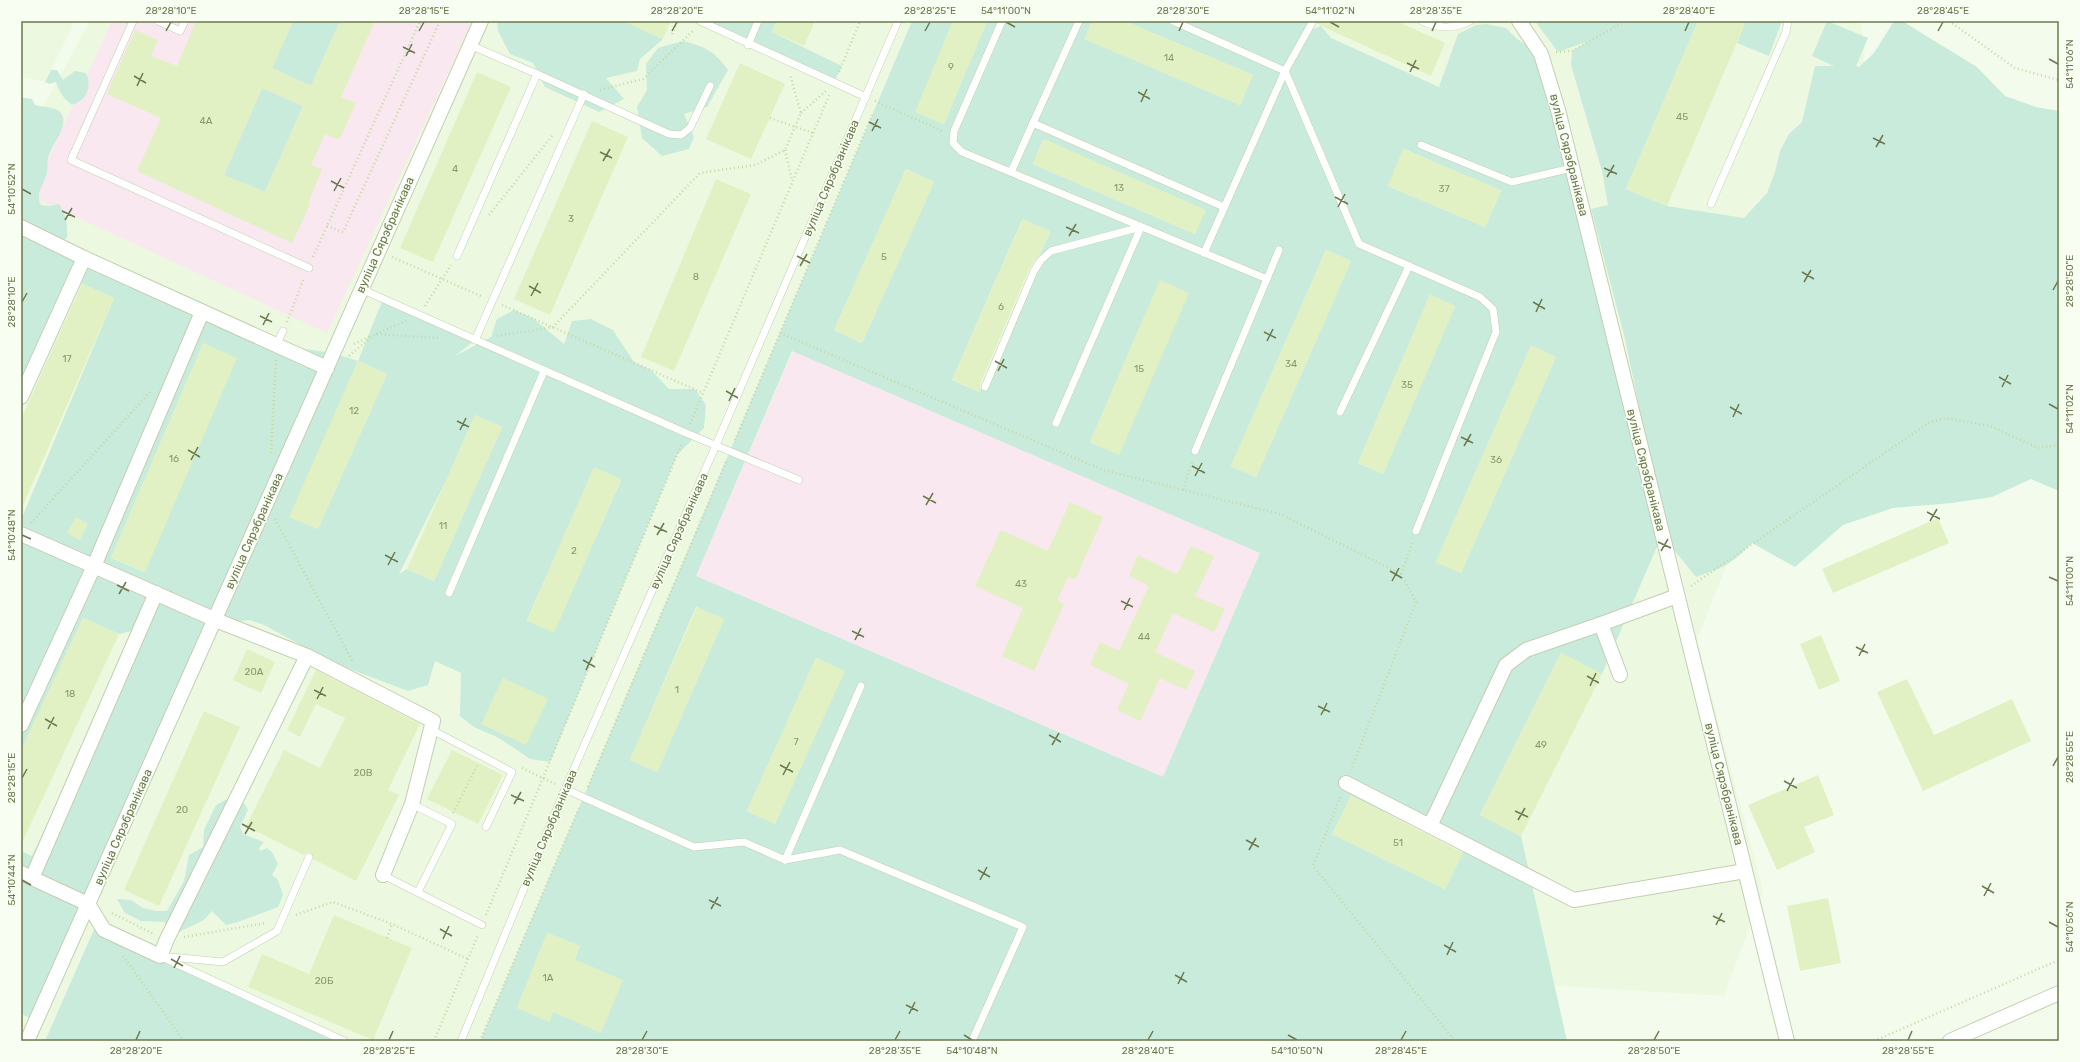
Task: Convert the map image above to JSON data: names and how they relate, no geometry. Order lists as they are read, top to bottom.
{
  "streets": {
    "street": ["вуліца Сярэбранікава"]
  },
  "house_numbers": [
    "14",
    "9",
    "45",
    "4А",
    "4",
    "13",
    "37",
    "3",
    "5",
    "8",
    "6",
    "17",
    "34",
    "15",
    "35",
    "12",
    "16",
    "36",
    "11",
    "2",
    "43",
    "44",
    "20А",
    "1",
    "18",
    "7",
    "49",
    "20В",
    "20",
    "51",
    "1А",
    "20Б"
  ],
  "coordinates": [
    "28°28'10\"E",
    "28°28'15\"E",
    "28°28'20\"E",
    "28°28'25\"E",
    "54°11'00\"N",
    "28°28'30\"E",
    "54°11'02\"N",
    "28°28'35\"E",
    "28°28'40\"E",
    "28°28'45\"E",
    "54°11'06\"N",
    "54°10'52\"N",
    "28°28'50\"E",
    "54°10'48\"N",
    "28°28'55\"E",
    "54°10'44\"N",
    "54°10'56\"N",
    "54°10'50\"N"
  ]
}
